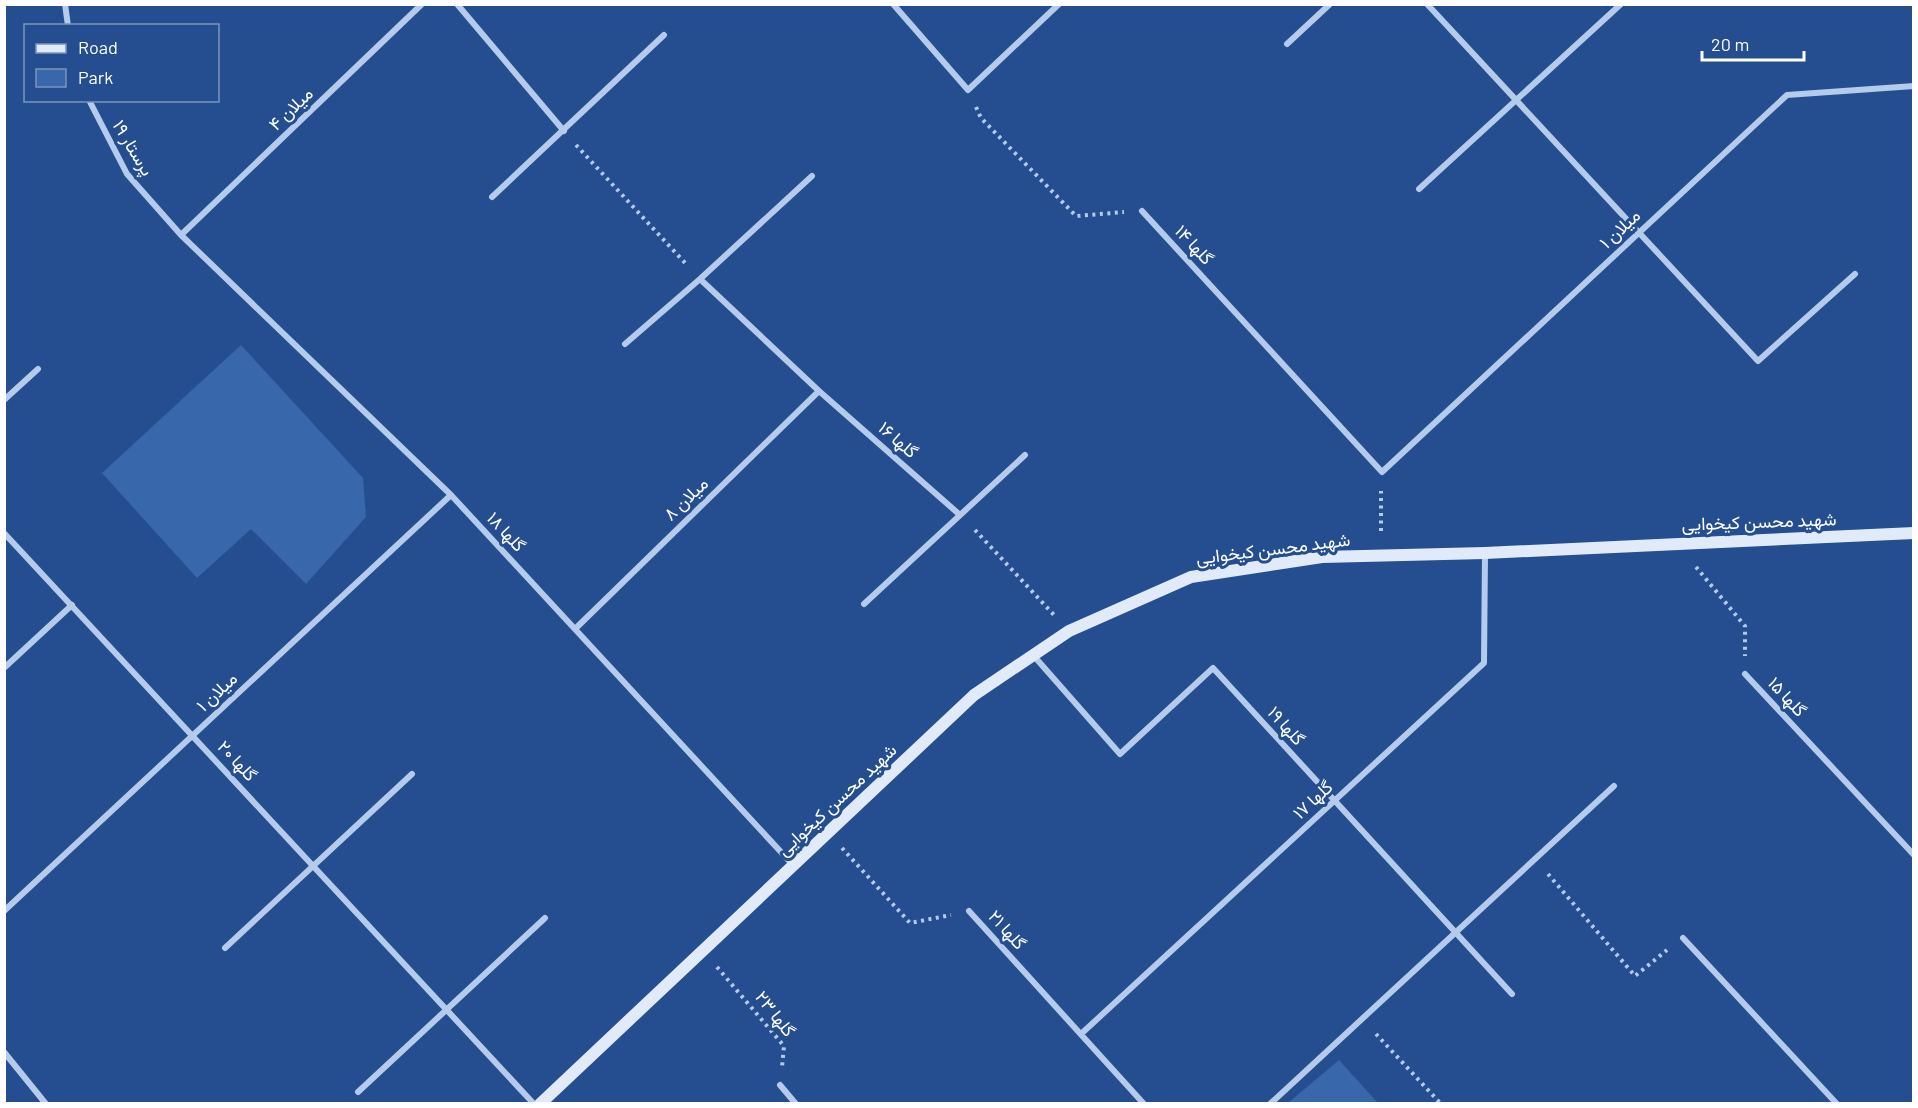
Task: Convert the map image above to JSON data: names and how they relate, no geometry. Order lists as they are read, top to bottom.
{
  "streets": {
    "street": [
      "میلان ۴",
      "پرستار ۱۹",
      "میلان ۱",
      "گلها ۱۴",
      "گلها ۱۶",
      "میلان ۸",
      "شهید محسن کیخوایی",
      "گلها ۱۸",
      "گلها ۱۵",
      "گلها ۱۹",
      "گلها ۲۰",
      "گلها ۱۷",
      "گلها ۲۱"
    ],
    "path": ["گلها ۲۳"]
  },
  "crossings": [
    ["میلان ۴", "پرستار ۱۹"],
    ["میلان ۴", "گلها ۱۸"],
    ["پرستار ۱۹", "گلها ۱۸"],
    ["میلان ۱", "گلها ۱۴"],
    ["میلان ۱", "گلها ۱۸"],
    ["میلان ۱", "گلها ۲۰"],
    ["گلها ۱۶", "میلان ۸"],
    ["میلان ۸", "گلها ۱۸"],
    ["شهید محسن کیخوایی", "گلها ۱۸"],
    ["شهید محسن کیخوایی", "گلها ۱۵"],
    ["شهید محسن کیخوایی", "گلها ۱۹"],
    ["شهید محسن کیخوایی", "گلها ۱۷"],
    ["شهید محسن کیخوایی", "گلها ۲۱"],
    ["شهید محسن کیخوایی", "گلها ۲۳"],
    ["گلها ۱۹", "گلها ۱۷"],
    ["گلها ۱۷", "گلها ۲۱"]
  ],
  "legend": ["Road", "Park"],
  "scale_bar": "20 m"
}
